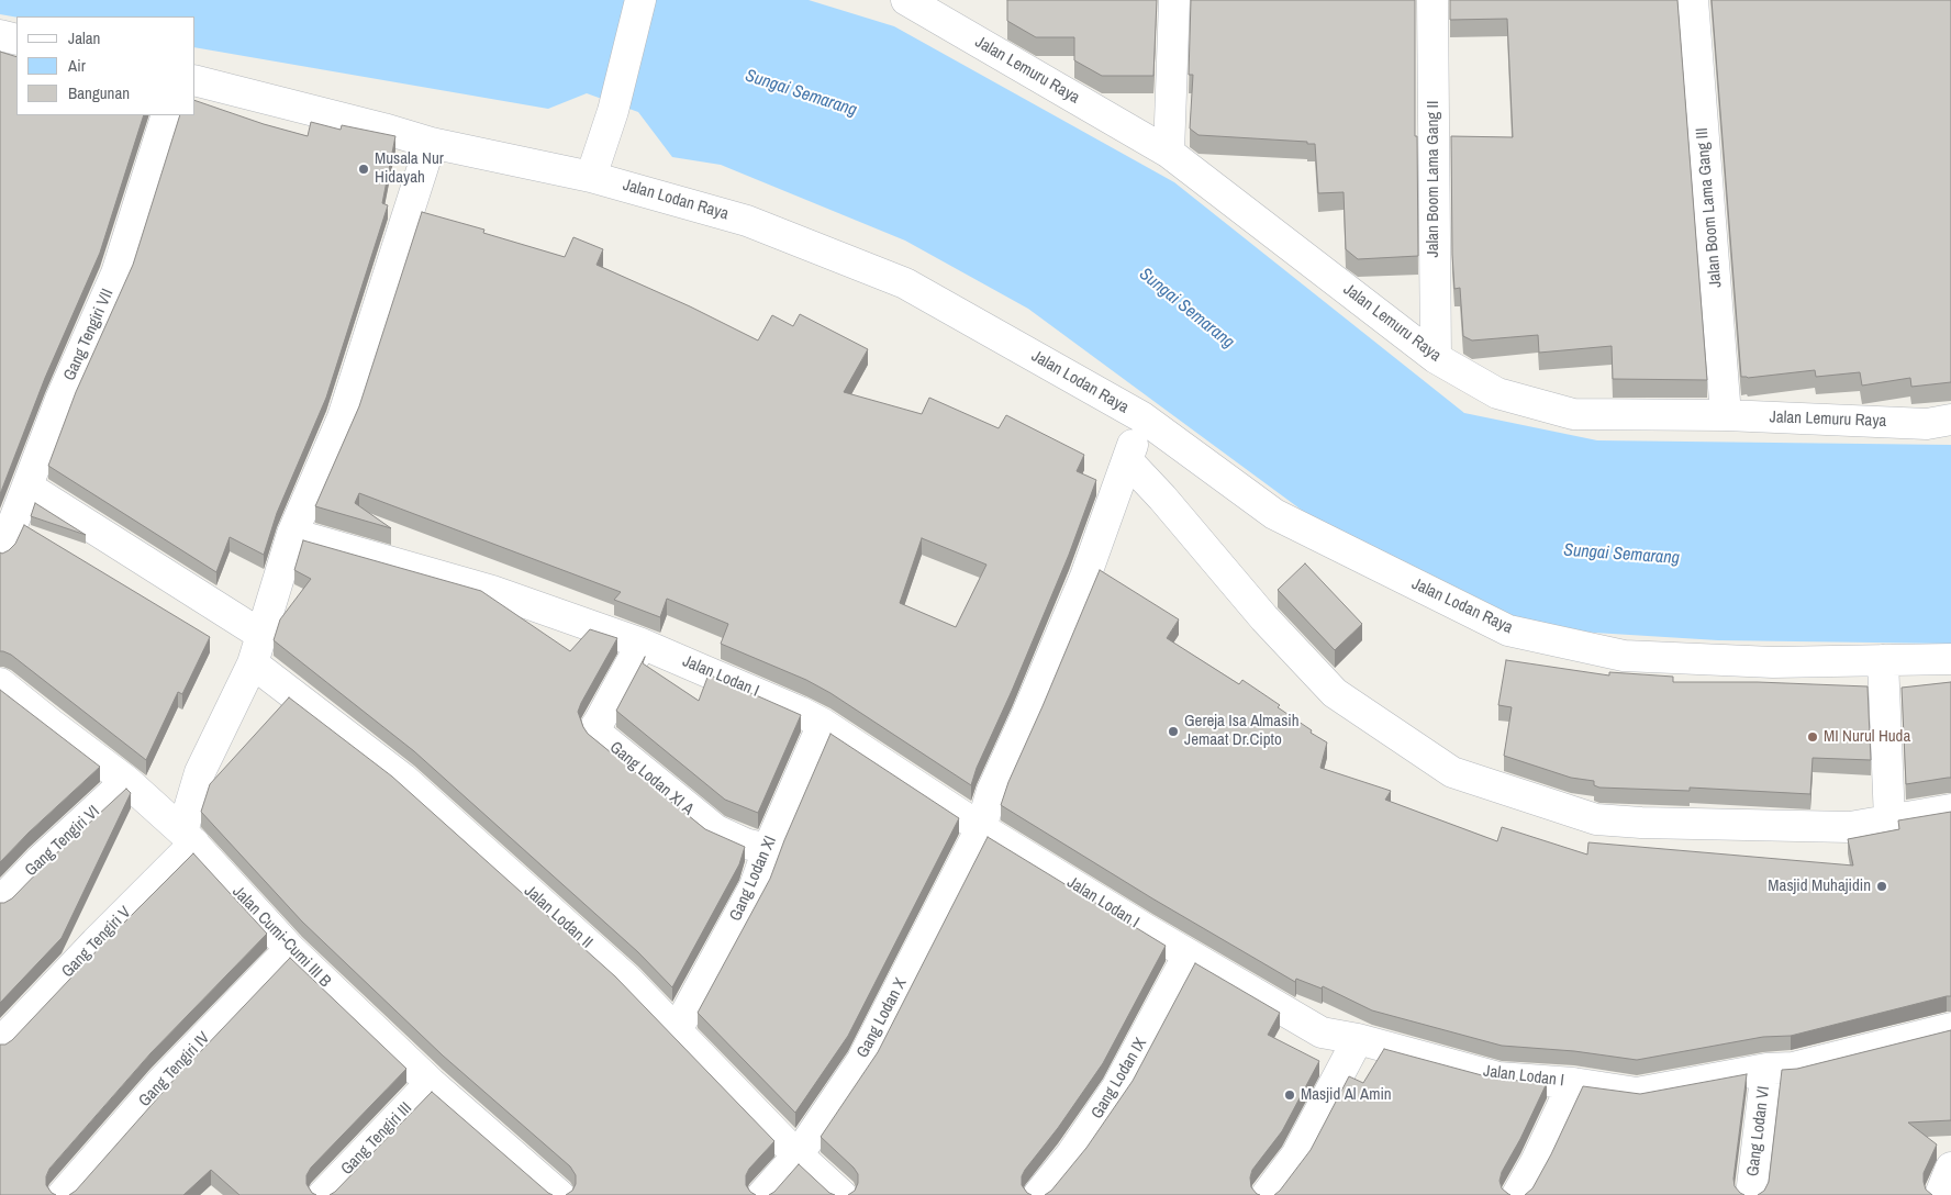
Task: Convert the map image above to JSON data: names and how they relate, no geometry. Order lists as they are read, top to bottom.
{
  "streets": {
    "street": [
      "Jalan Lemuru Raya",
      "Jalan Boom Lama Gang II",
      "Jalan Lodan Raya",
      "Jalan Boom Lama Gang III",
      "Gang Tengiri VII",
      "Jalan Lodan I",
      "Gang Lodan XI A",
      "Gang Tengiri VI",
      "Gang Lodan XI",
      "Jalan Lodan II",
      "Jalan Cumi-Cumi III B",
      "Gang Tengiri V",
      "Gang Lodan X",
      "Gang Tengiri IV",
      "Gang Lodan IX",
      "Gang Lodan VI",
      "Gang Tengiri III"
    ]
  },
  "crossings": [
    ["Jalan Lemuru Raya", "Jalan Boom Lama Gang II"],
    ["Jalan Lemuru Raya", "Jalan Boom Lama Gang III"],
    ["Jalan Lodan Raya", "Gang Lodan X"],
    ["Jalan Lodan I", "Gang Lodan XI A"],
    ["Jalan Lodan I", "Gang Lodan XI"],
    ["Jalan Lodan I", "Gang Lodan X"],
    ["Jalan Lodan I", "Gang Lodan IX"],
    ["Jalan Lodan I", "Gang Lodan VI"],
    ["Gang Lodan XI A", "Gang Lodan XI"],
    ["Gang Tengiri VI", "Jalan Cumi-Cumi III B"],
    ["Gang Lodan XI", "Jalan Lodan II"],
    ["Jalan Lodan II", "Gang Lodan X"],
    ["Jalan Cumi-Cumi III B", "Gang Tengiri V"],
    ["Jalan Cumi-Cumi III B", "Gang Tengiri IV"],
    ["Jalan Cumi-Cumi III B", "Gang Tengiri III"]
  ],
  "water": ["Sungai Semarang"],
  "places": [
    "Musala Nur Hidayah",
    "Gereja Isa Almasih Jemaat Dr.Cipto",
    "MI Nurul Huda",
    "Masjid Muhajidin",
    "Masjid Al Amin"
  ],
  "legend": ["Jalan", "Air", "Bangunan"]
}
